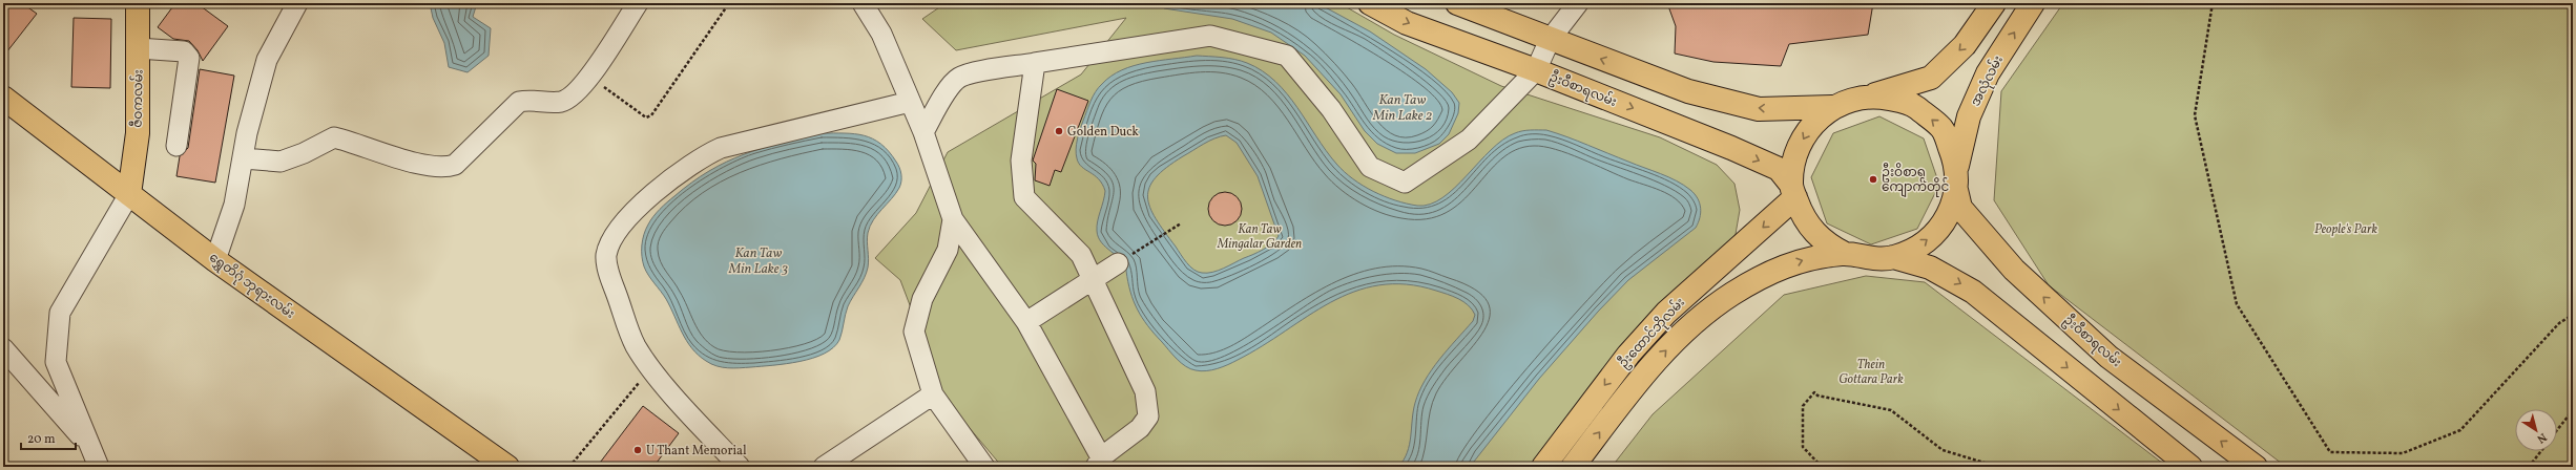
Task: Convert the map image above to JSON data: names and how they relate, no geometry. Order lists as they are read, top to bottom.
{
  "streets": {
    "main road": [
      "အလုံလမ်း",
      "ဦးဝီစာရလမ်း",
      "ဇီဝကလမ်း",
      "ရွှေတိဂုံ ဘုရားလမ်း",
      "ဦးထောင်ဘိုလမ်း"
    ]
  },
  "crossings": [
    ["ဦးဝီစာရလမ်း", "ဦးထောင်ဘိုလမ်း"],
    ["ဇီဝကလမ်း", "ရွှေတိဂုံ ဘုရားလမ်း"]
  ],
  "one_way": ["အလုံလမ်း"],
  "water": ["Kan Taw Min Lake 2", "Kan Taw Min Lake 3"],
  "parks": ["Kan Taw Mingalar Garden", "People's Park", "Thein Gottara Park"],
  "places": ["Golden Duck", "ဦးဝိစာရ ကျောက်တိုင်", "U Thant Memorial"],
  "scale_bar": "20 m",
  "north": "bottom right"
}
